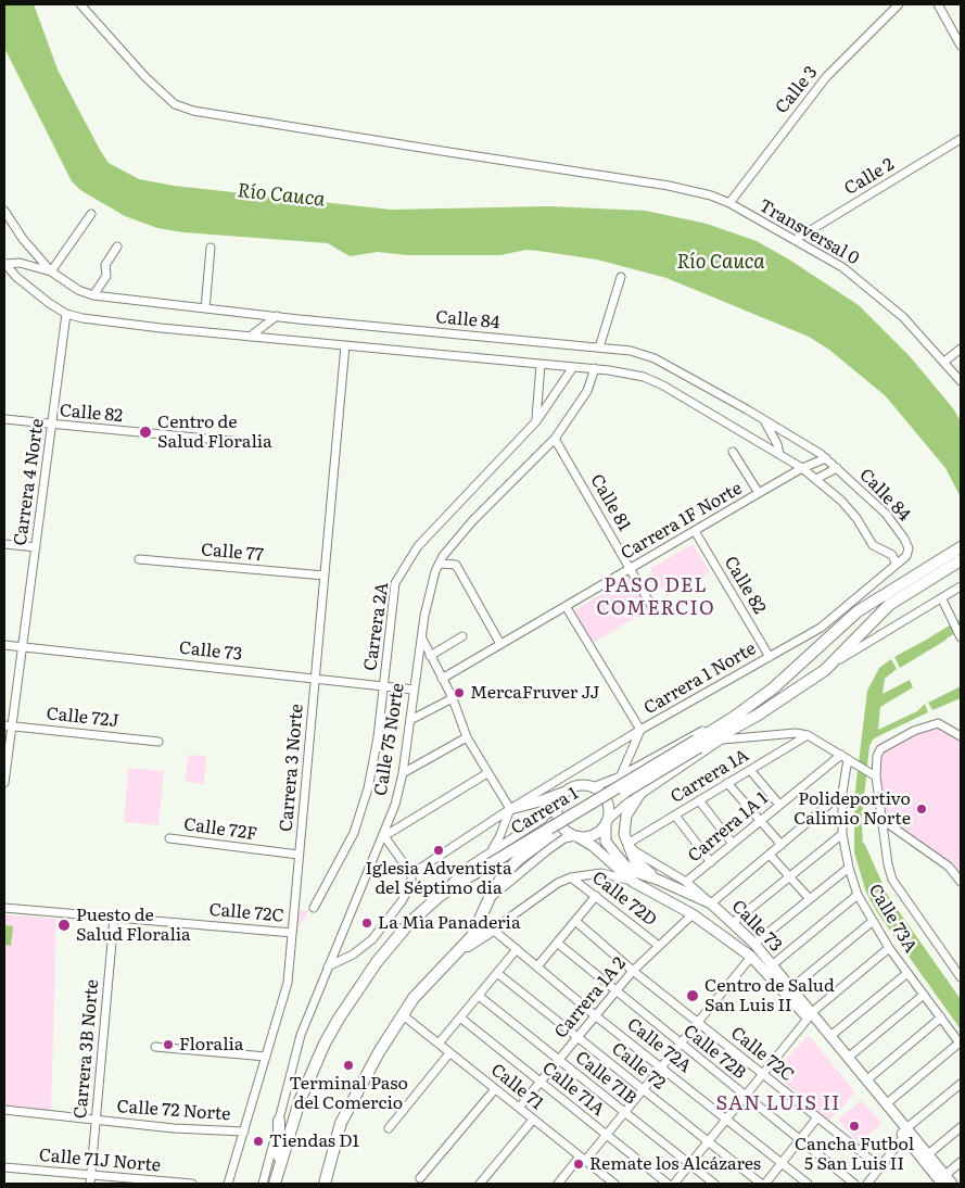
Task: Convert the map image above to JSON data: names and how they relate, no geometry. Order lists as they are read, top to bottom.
{
  "streets": {
    "highway": ["Carrera 1"],
    "main road": ["Calle 73"],
    "street": [
      "Calle 3",
      "Calle 2",
      "Transversal 0",
      "Calle 84",
      "Calle 82",
      "Carrera 4 Norte",
      "Calle 81",
      "Carrera 1F Norte",
      "Calle 77",
      "Carrera 2A",
      "Carrera 1 Norte",
      "Calle 72J",
      "Calle 75 Norte",
      "Carrera 3 Norte",
      "Carrera 1A",
      "Carrera 1A 1",
      "Calle 72F",
      "Calle 72D",
      "Calle 72C",
      "Calle 73A",
      "Carrera 1A 2",
      "Calle 72A",
      "Carrera 3B Norte",
      "Calle 72B",
      "Calle 72",
      "Calle 71B",
      "Calle 71",
      "Calle 71A",
      "Calle 72 Norte",
      "Calle 71J Norte"
    ]
  },
  "crossings": [
    ["Calle 3", "Transversal 0"],
    ["Calle 2", "Transversal 0"],
    ["Calle 84", "Carrera 4 Norte"],
    ["Calle 84", "Carrera 1F Norte"],
    ["Calle 84", "Carrera 2A"],
    ["Calle 84", "Carrera 1 Norte"],
    ["Calle 84", "Calle 75 Norte"],
    ["Calle 84", "Carrera 3 Norte"],
    ["Calle 82", "Carrera 4 Norte"],
    ["Calle 82", "Carrera 1F Norte"],
    ["Calle 82", "Carrera 1 Norte"],
    ["Carrera 4 Norte", "Calle 73"],
    ["Carrera 4 Norte", "Calle 72J"],
    ["Calle 81", "Carrera 1F Norte"],
    ["Calle 81", "Calle 75 Norte"],
    ["Calle 77", "Carrera 3 Norte"],
    ["Carrera 2A", "Calle 73"],
    ["Calle 73", "Calle 75 Norte"],
    ["Calle 73", "Carrera 3 Norte"],
    ["Calle 73", "Carrera 1A 2"],
    ["Carrera 3 Norte", "Calle 72F"],
    ["Carrera 3 Norte", "Calle 72C"],
    ["Carrera 3 Norte", "Calle 72 Norte"],
    ["Carrera 1", "Calle 71"],
    ["Carrera 1A 1", "Calle 73A"],
    ["Calle 72D", "Carrera 1A 2"],
    ["Calle 72C", "Carrera 1A 2"],
    ["Calle 72C", "Carrera 3B Norte"],
    ["Carrera 1A 2", "Calle 72A"],
    ["Carrera 1A 2", "Calle 72B"],
    ["Carrera 1A 2", "Calle 72"],
    ["Carrera 1A 2", "Calle 71B"],
    ["Carrera 1A 2", "Calle 71"],
    ["Carrera 1A 2", "Calle 71A"],
    ["Carrera 3B Norte", "Calle 72 Norte"],
    ["Carrera 3B Norte", "Calle 71J Norte"]
  ],
  "districts": ["PASO DEL COMERCIO", "SAN LUIS II"],
  "water": ["Río Cauca"],
  "places": [
    "Centro de Salud Floralia",
    "MercaFruver JJ",
    "Polideportivo Calimio Norte",
    "Iglesia Adventista del Séptimo dia",
    "La Mìa Panaderia",
    "Puesto de Salud Floralia",
    "Centro de Salud San Luis II",
    "Floralia",
    "Terminal Paso del Comercio",
    "Cancha Futbol 5 San Luis II",
    "Tiendas D1",
    "Remate los Alcázares"
  ]
}
